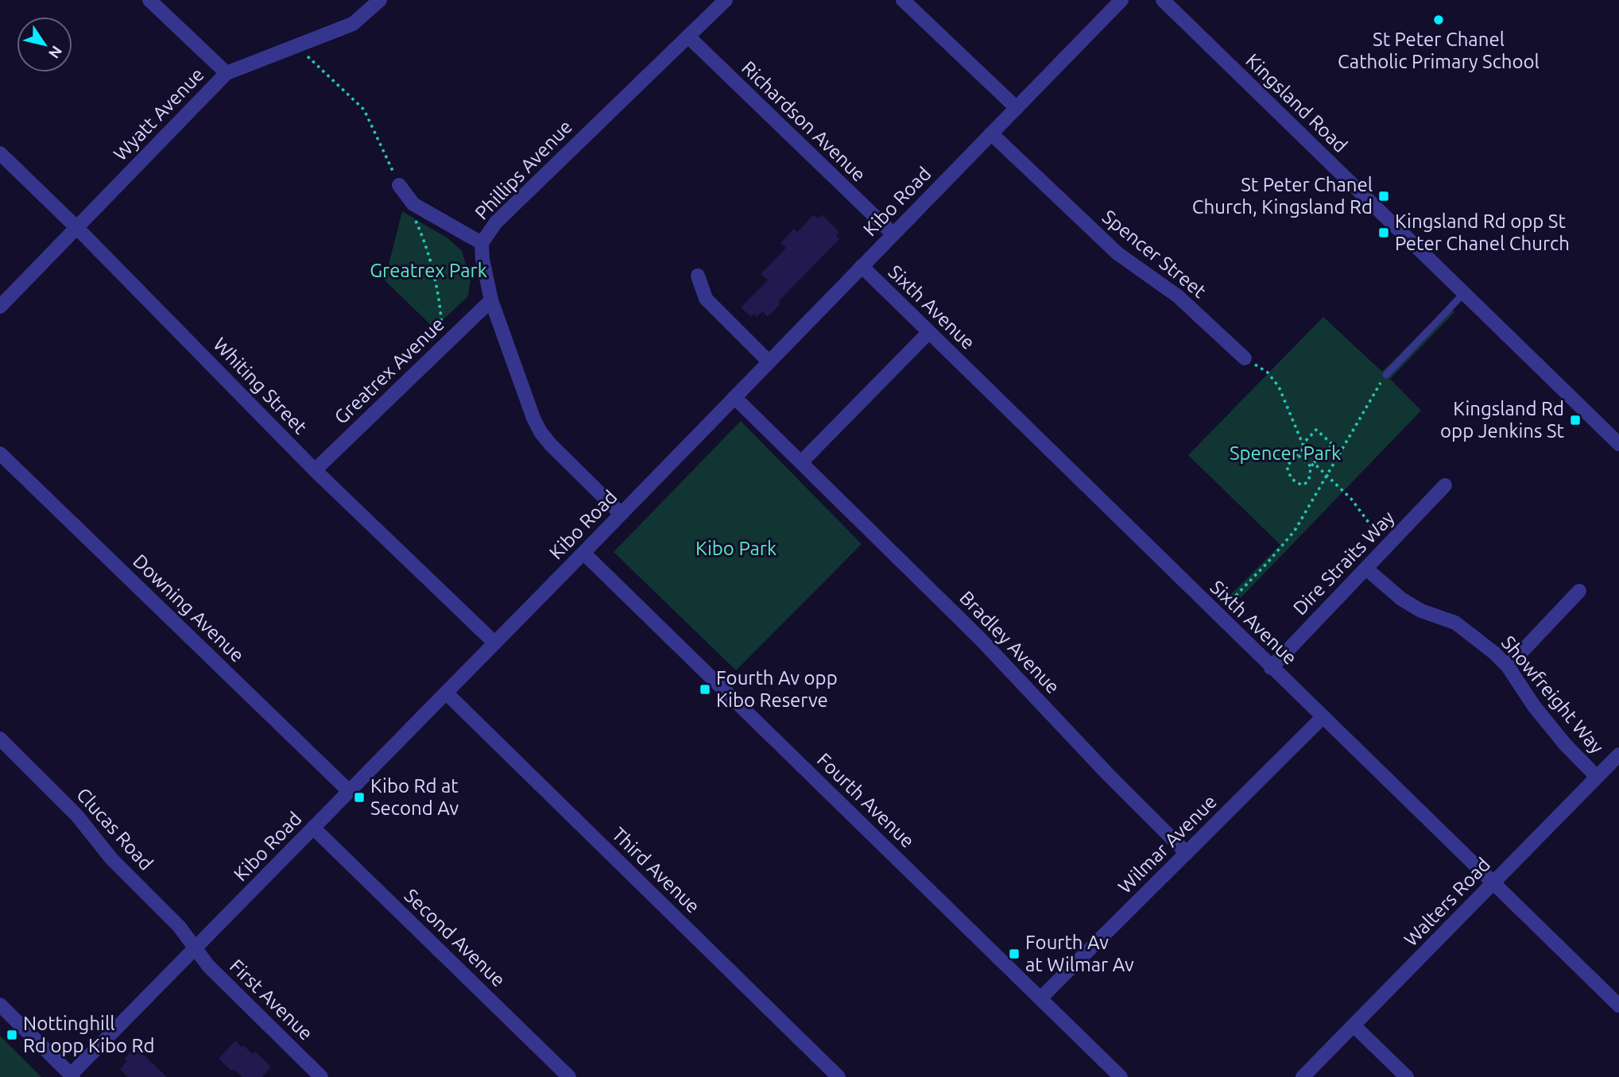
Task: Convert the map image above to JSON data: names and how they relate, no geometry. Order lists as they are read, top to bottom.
{
  "streets": {
    "street": [
      "Kingsland Road",
      "Wyatt Avenue",
      "Richardson Avenue",
      "Phillips Avenue",
      "Kibo Road",
      "Spencer Street",
      "Sixth Avenue",
      "Greatrex Avenue",
      "Whiting Street",
      "Dire Straits Way",
      "Downing Avenue",
      "Bradley Avenue",
      "Showfreight Way",
      "Fourth Avenue",
      "Clucas Road",
      "Wilmar Avenue",
      "Third Avenue",
      "Walters Road",
      "Second Avenue",
      "First Avenue"
    ]
  },
  "crossings": [
    ["Wyatt Avenue", "Whiting Street"],
    ["Richardson Avenue", "Phillips Avenue"],
    ["Richardson Avenue", "Kibo Road"],
    ["Phillips Avenue", "Kibo Road"],
    ["Phillips Avenue", "Greatrex Avenue"],
    ["Kibo Road", "Spencer Street"],
    ["Kibo Road", "Sixth Avenue"],
    ["Kibo Road", "Whiting Street"],
    ["Kibo Road", "Downing Avenue"],
    ["Kibo Road", "Bradley Avenue"],
    ["Kibo Road", "Fourth Avenue"],
    ["Kibo Road", "Clucas Road"],
    ["Kibo Road", "Third Avenue"],
    ["Kibo Road", "Second Avenue"],
    ["Kibo Road", "First Avenue"],
    ["Sixth Avenue", "Dire Straits Way"],
    ["Sixth Avenue", "Wilmar Avenue"],
    ["Sixth Avenue", "Walters Road"],
    ["Greatrex Avenue", "Whiting Street"],
    ["Dire Straits Way", "Showfreight Way"],
    ["Bradley Avenue", "Wilmar Avenue"],
    ["Showfreight Way", "Walters Road"],
    ["Fourth Avenue", "Wilmar Avenue"],
    ["Clucas Road", "First Avenue"]
  ],
  "parks": ["Greatrex Park", "Spencer Park", "Kibo Park"],
  "places": {
    "other": ["St Peter Chanel Catholic Primary School"],
    "transit": [
      "St Peter Chanel Church, Kingsland Rd",
      "Kingsland Rd opp St Peter Chanel Church",
      "Kingsland Rd opp Jenkins St",
      "Fourth Av opp Kibo Reserve",
      "Kibo Rd at Second Av",
      "Fourth Av at Wilmar Av",
      "Nottinghill Rd opp Kibo Rd"
    ]
  },
  "north": "bottom right"
}
